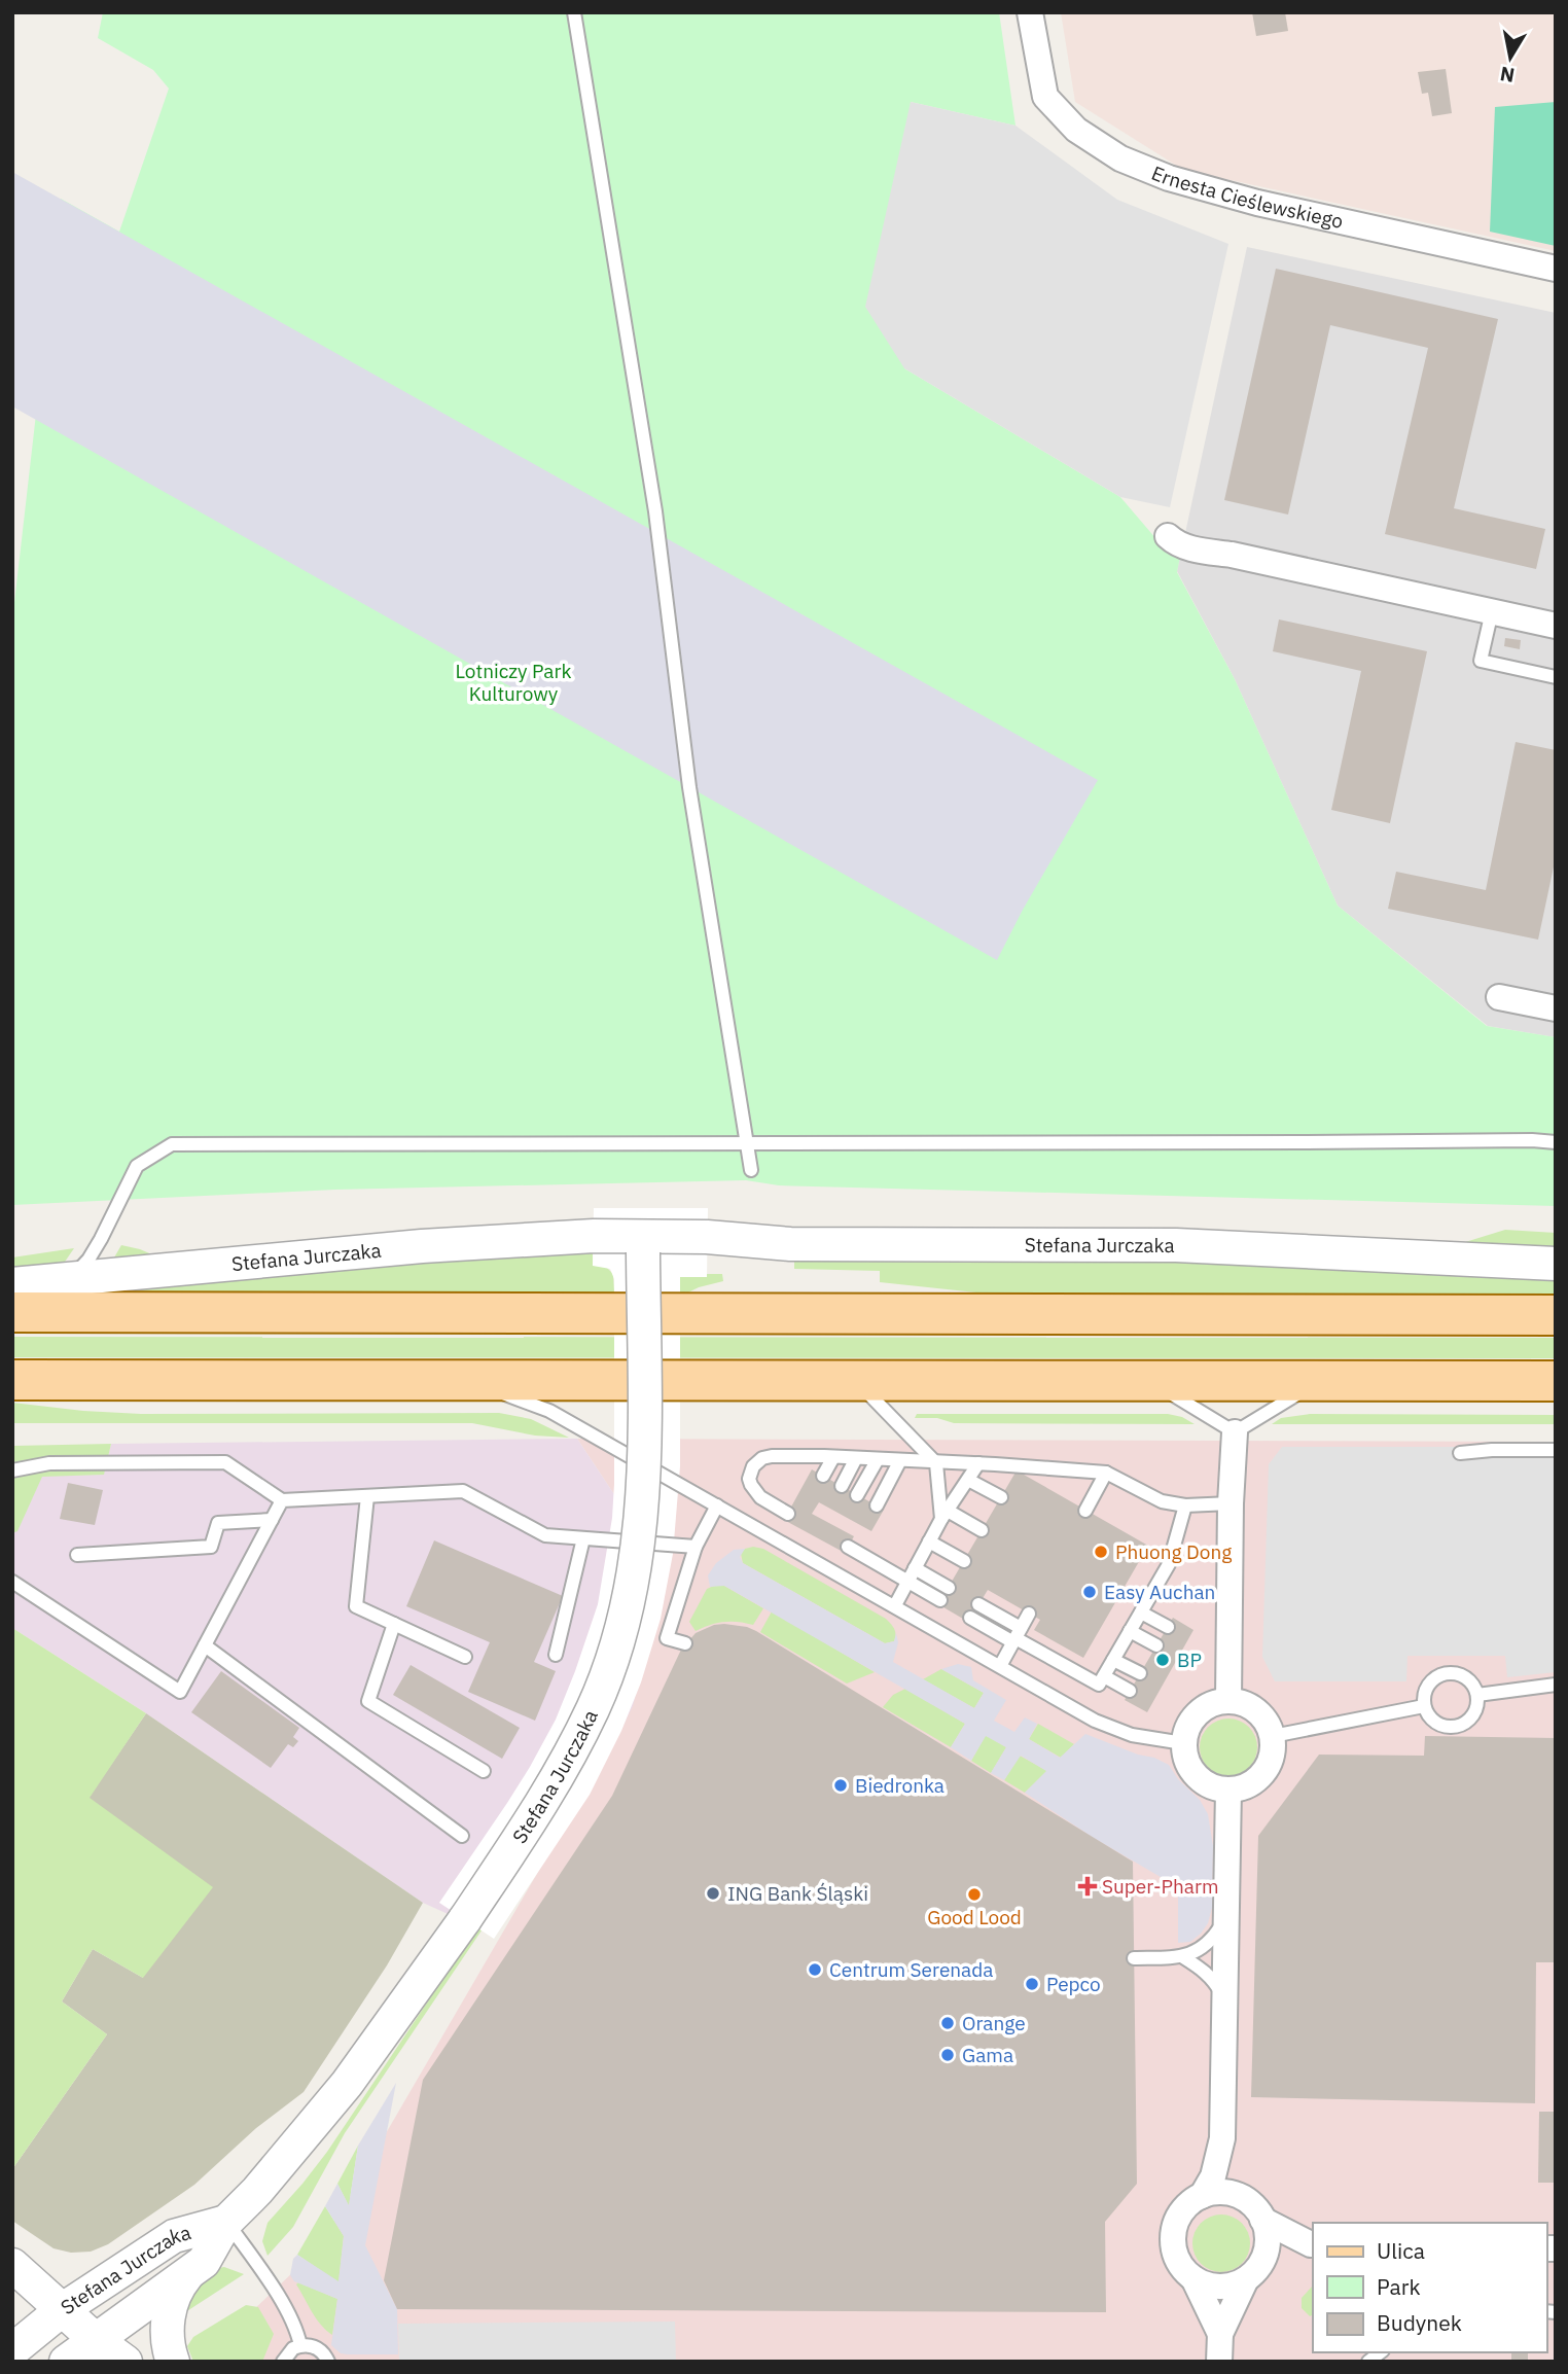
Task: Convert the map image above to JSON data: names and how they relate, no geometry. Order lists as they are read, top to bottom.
{
  "streets": {
    "street": ["Ernesta Cieślewskiego", "Stefana Jurczaka"]
  },
  "parks": ["Lotniczy Park Kulturowy"],
  "places": {
    "other": [
      "Phuong Dong",
      "Easy Auchan",
      "BP",
      "Biedronka",
      "ING Bank Śląski",
      "Good Lood",
      "Centrum Serenada",
      "Pepco",
      "Orange",
      "Gama"
    ],
    "health": ["Super-Pharm"]
  },
  "legend": ["Ulica", "Park", "Budynek"],
  "north": "bottom"
}
